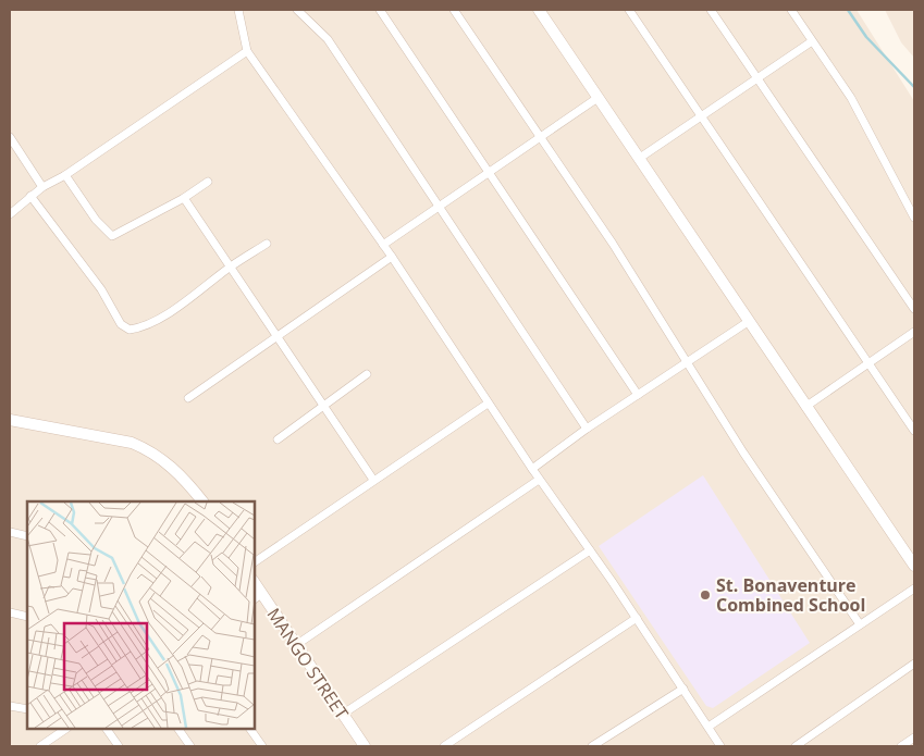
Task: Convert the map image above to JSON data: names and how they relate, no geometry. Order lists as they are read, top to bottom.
{
  "streets": {
    "street": ["MANGO STREET"]
  },
  "places": ["St. Bonaventure Combined School"]
}
